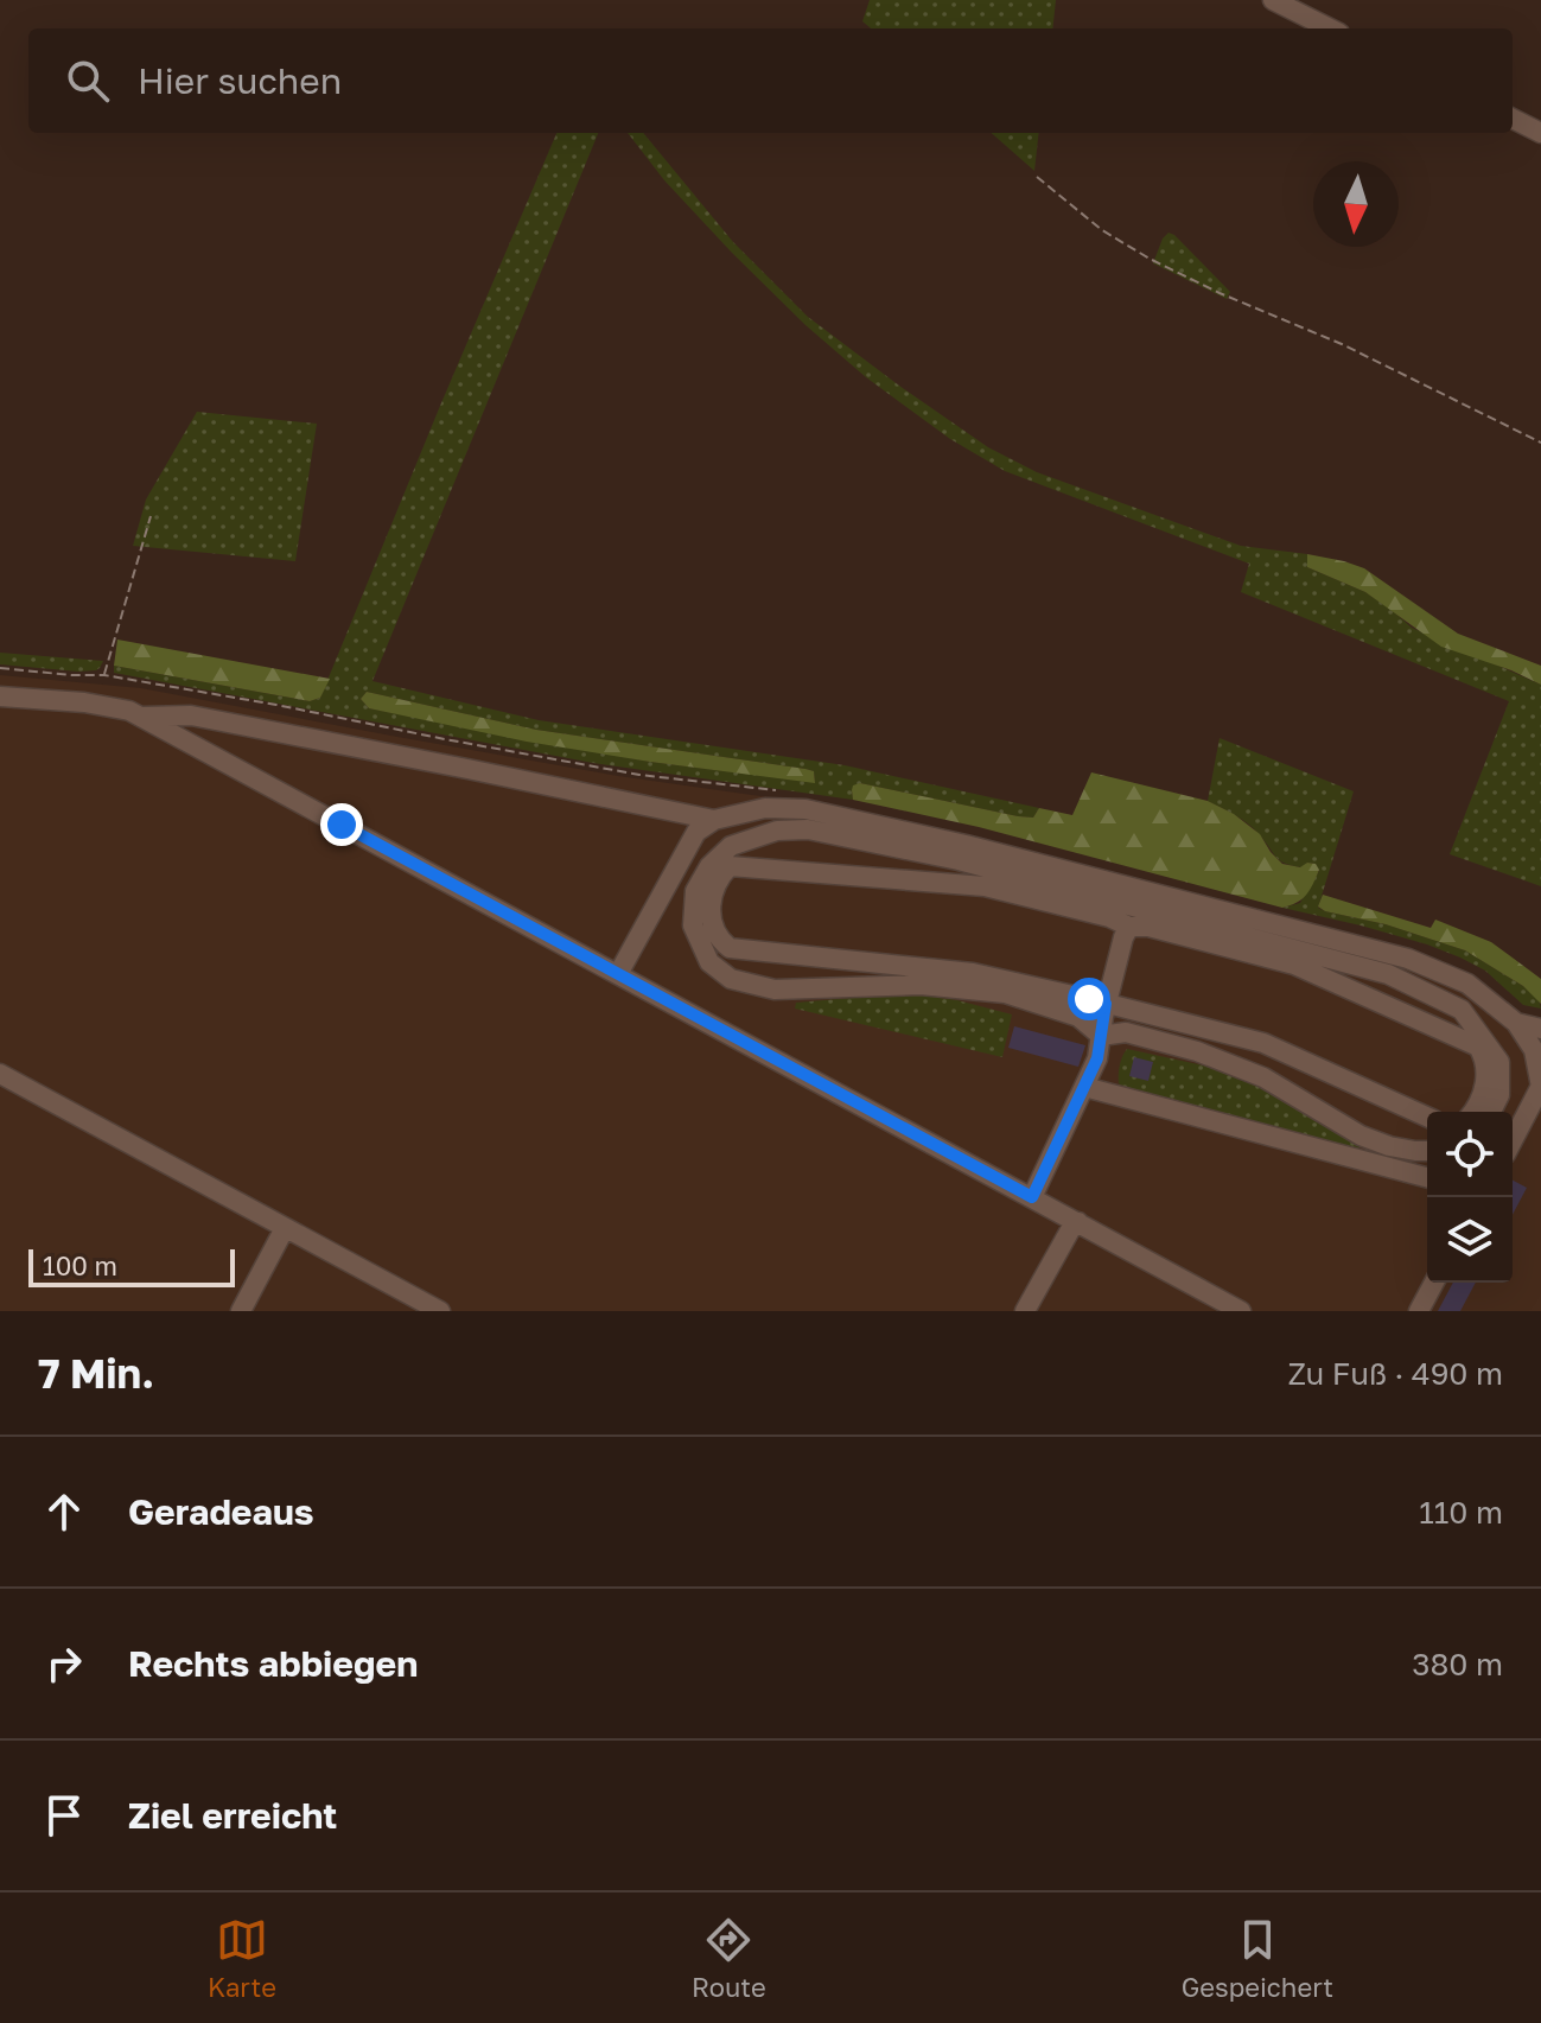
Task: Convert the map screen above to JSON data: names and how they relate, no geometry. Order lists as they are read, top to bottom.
{
  "scale_bar": "100 m",
  "north": "bottom",
  "page": {
    "search": "Hier suchen",
    "scale": "100 m",
    "heading": ["7 Min.", "Zu Fuß · 490 m"],
    "list": [
      ["Geradeaus", "110 m"],
      ["Rechts abbiegen", "380 m"],
      "Ziel erreicht"
    ],
    "nav": ["Karte", "Route", "Gespeichert"]
  }
}
